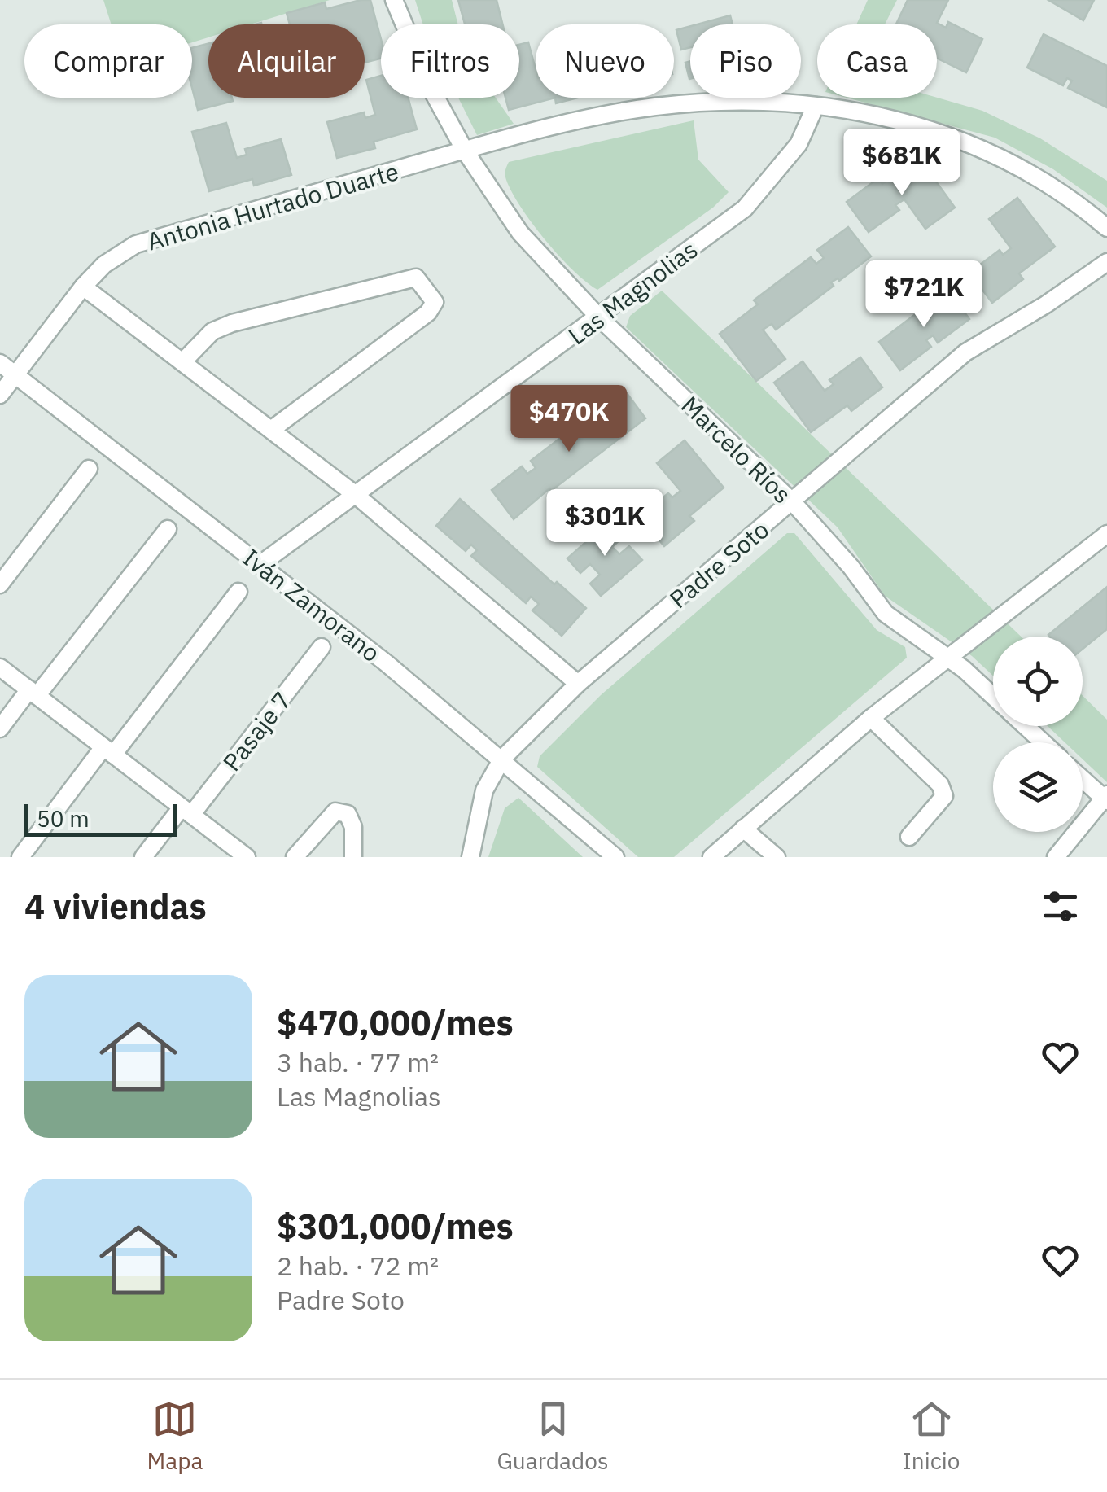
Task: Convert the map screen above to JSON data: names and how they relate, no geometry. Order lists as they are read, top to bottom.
{
  "streets": {
    "street": [
      "Antonia Hurtado Duarte",
      "Las Magnolias",
      "Marcelo Ríos",
      "Padre Soto",
      "Iván Zamorano",
      "Pasaje 7"
    ]
  },
  "crossings": [
    ["Antonia Hurtado Duarte", "Las Magnolias"],
    ["Antonia Hurtado Duarte", "Marcelo Ríos"],
    ["Antonia Hurtado Duarte", "Iván Zamorano"],
    ["Las Magnolias", "Marcelo Ríos"],
    ["Las Magnolias", "Iván Zamorano"],
    ["Marcelo Ríos", "Padre Soto"],
    ["Padre Soto", "Iván Zamorano"]
  ],
  "scale_bar": "50 m",
  "page": {
    "chip": [
      "Comprar",
      "Alquilar",
      "Filtros",
      "Nuevo",
      "Piso",
      "Casa"
    ],
    "price": [
      "$681K",
      "$721K",
      "$470K",
      "$301K"
    ],
    "scale": "50 m",
    "heading": "4 viviendas",
    "list": [
      {
        "name": "$470,000/mes",
        "note": "3 hab. · 77 m² · Las Magnolias"
      },
      {
        "name": "$301,000/mes",
        "note": "2 hab. · 72 m² · Padre Soto"
      }
    ],
    "tabs": ["Mapa", "Guardados", "Inicio"]
  }
}
